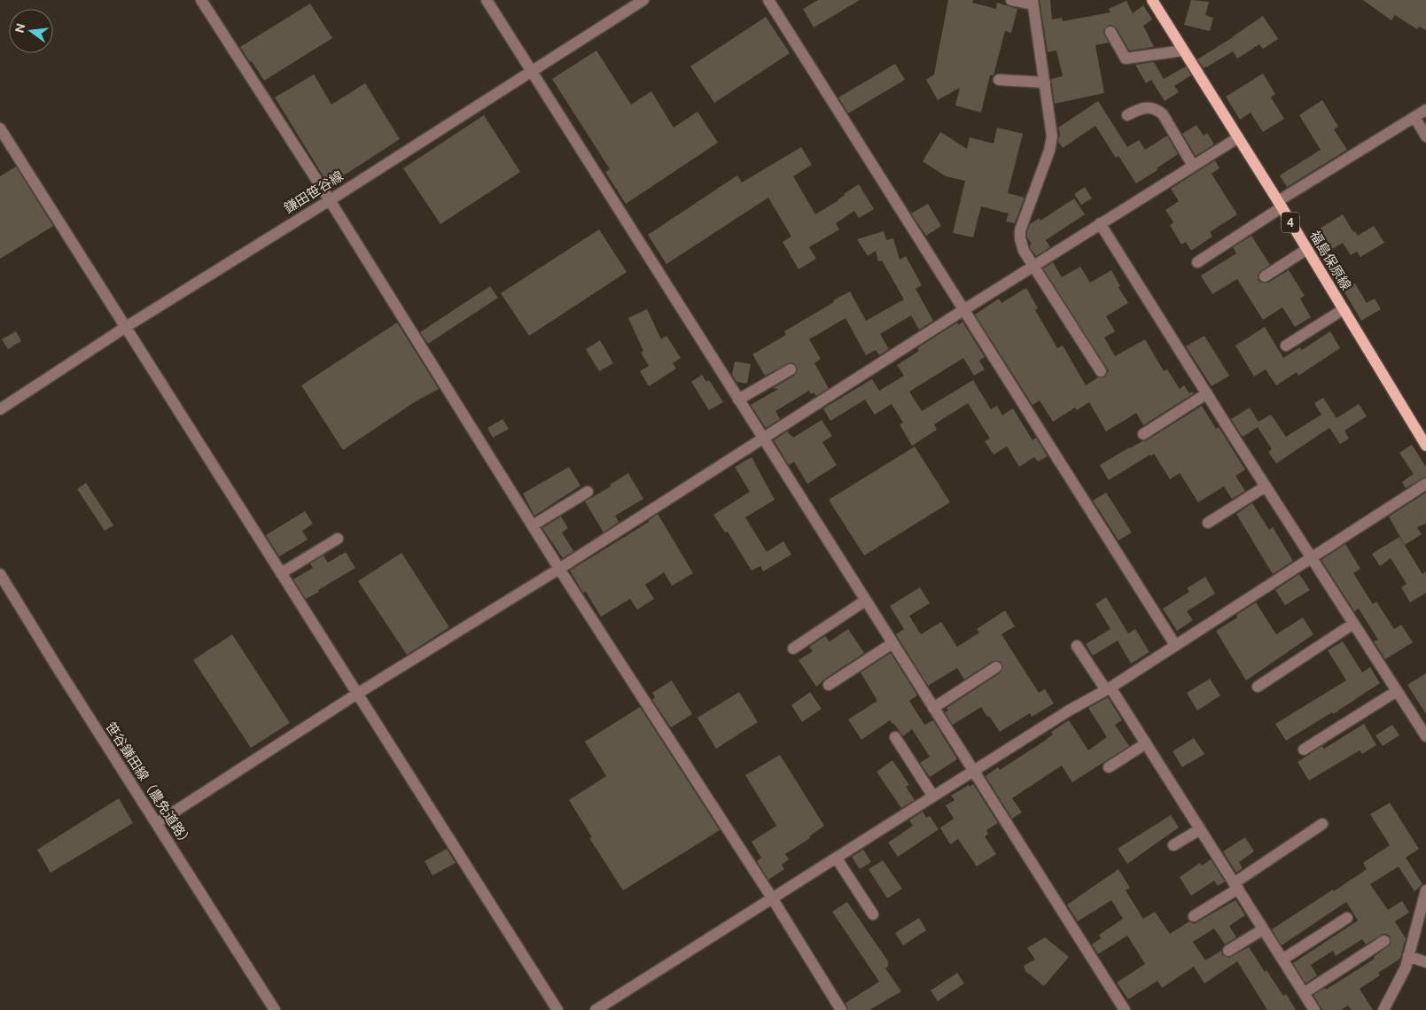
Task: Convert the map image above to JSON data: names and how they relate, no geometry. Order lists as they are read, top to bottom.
{
  "streets": {
    "main road": ["4", "福島保原線"],
    "street": ["鎌田笹谷線", "笹谷鎌田線（農免道路）"]
  },
  "north": "left"
}
